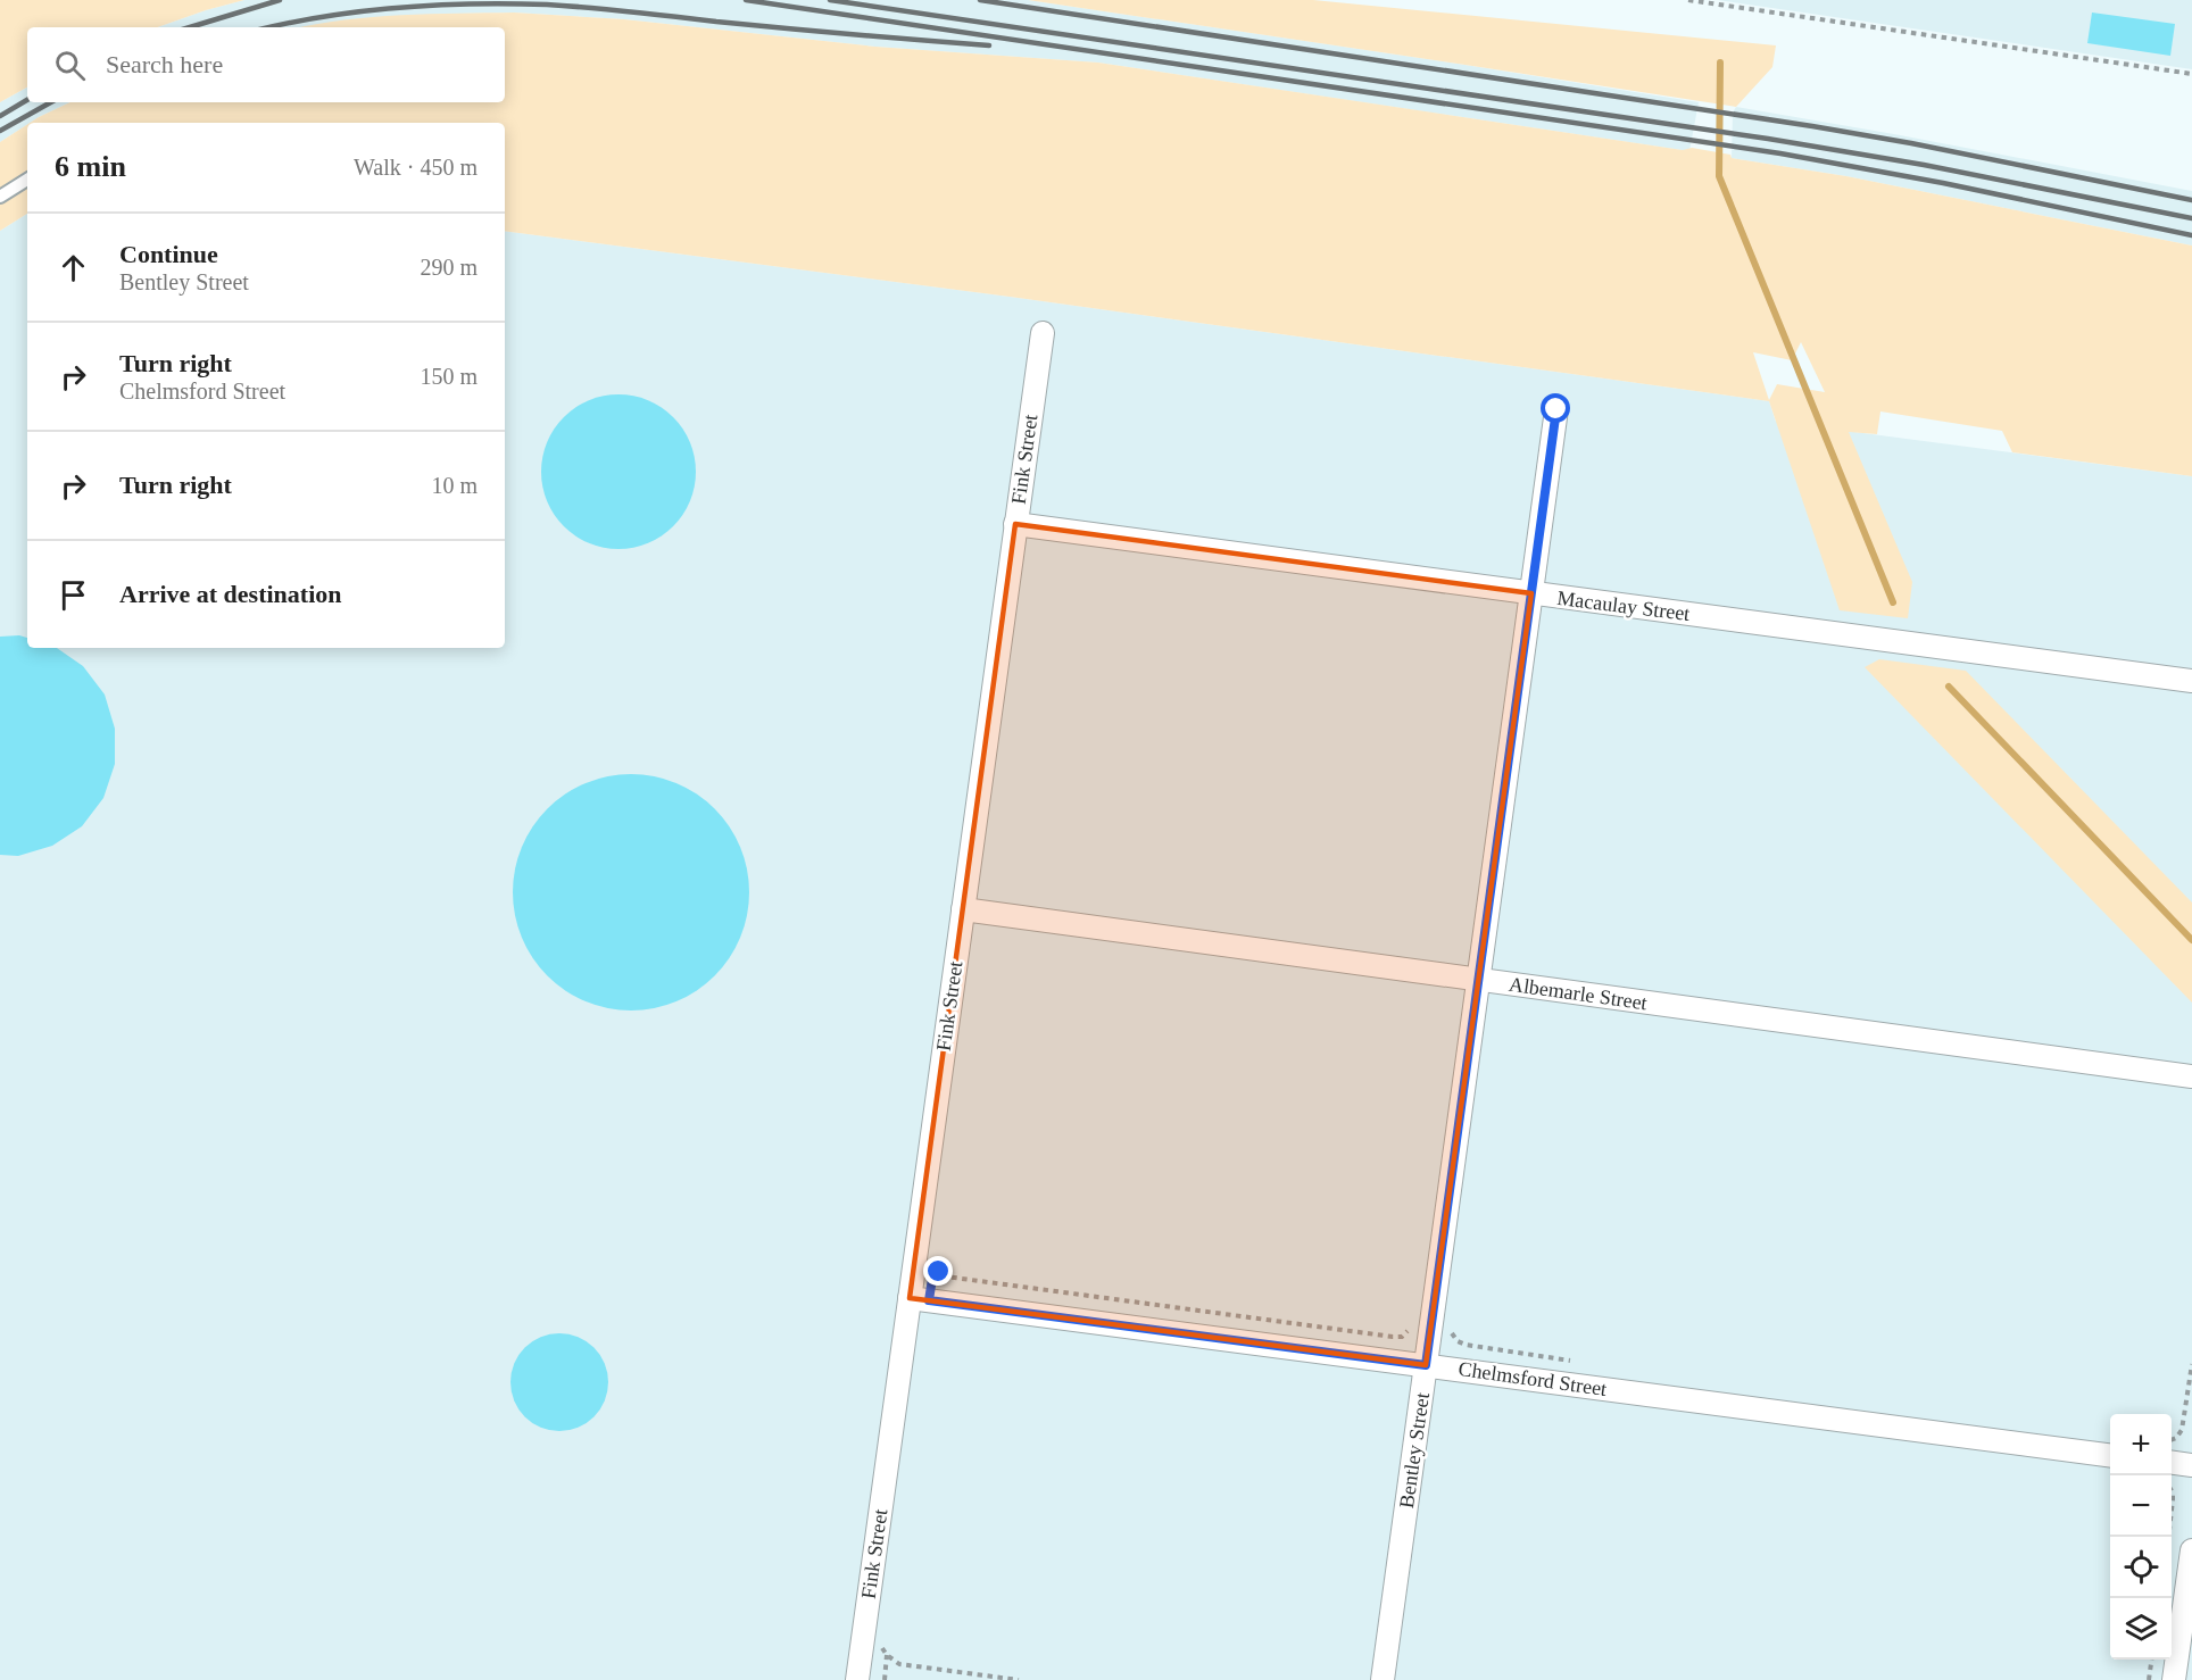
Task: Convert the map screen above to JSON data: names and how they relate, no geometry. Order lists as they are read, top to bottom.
{
  "streets": {
    "street": [
      "Fink Street",
      "Macaulay Street",
      "Albemarle Street",
      "Chelmsford Street",
      "Bentley Street"
    ]
  },
  "crossings": [
    ["Fink Street", "Macaulay Street"],
    ["Fink Street", "Albemarle Street"],
    ["Fink Street", "Chelmsford Street"],
    ["Macaulay Street", "Bentley Street"],
    ["Albemarle Street", "Bentley Street"],
    ["Chelmsford Street", "Bentley Street"]
  ],
  "page": {
    "search": "Search here",
    "heading": ["6 min", "Walk · 450 m"],
    "list": [
      ["Continue", "Bentley Street", "290 m"],
      ["Turn right", "Chelmsford Street", "150 m"],
      ["Turn right", "10 m"],
      "Arrive at destination"
    ],
    "map_buttons": ["+", "−"]
  }
}
